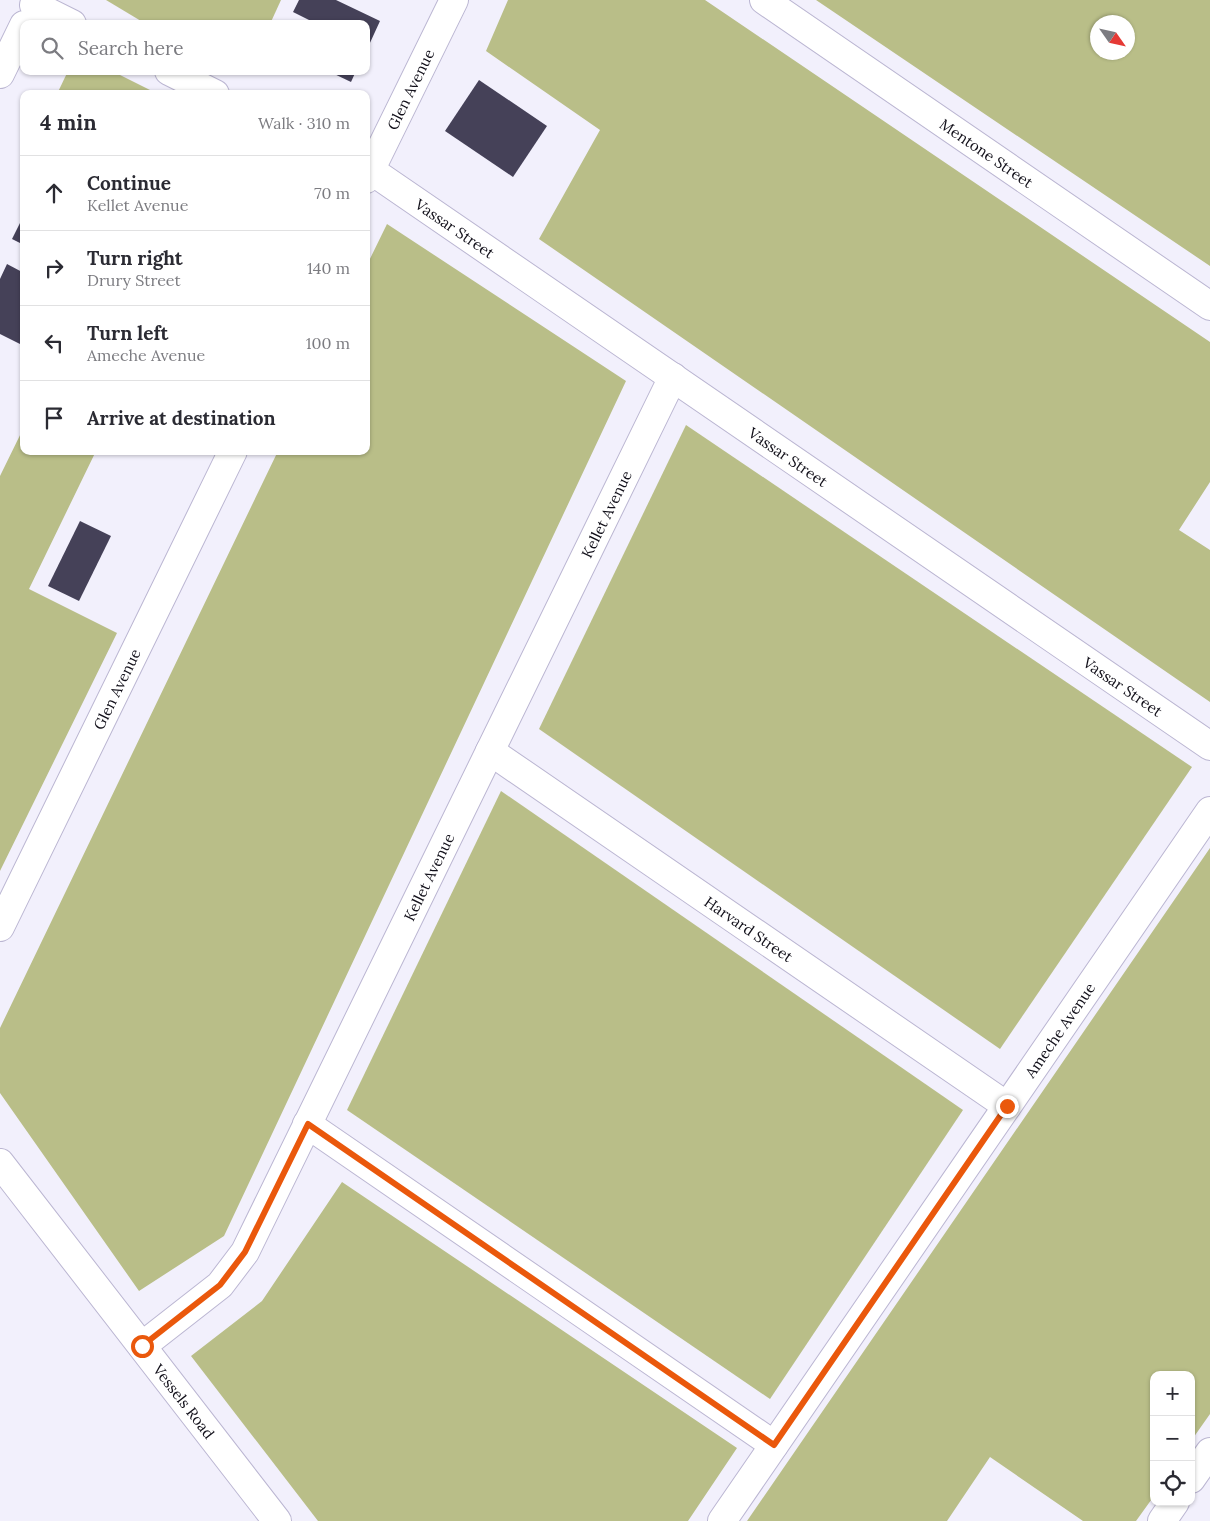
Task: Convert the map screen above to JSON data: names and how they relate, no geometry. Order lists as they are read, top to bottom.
{
  "streets": {
    "street": [
      "Glen Avenue",
      "Mentone Street",
      "Vassar Street",
      "Kellet Avenue",
      "Harvard Street",
      "Ameche Avenue",
      "Vessels Road"
    ]
  },
  "crossings": [
    ["Vassar Street", "Kellet Avenue"],
    ["Kellet Avenue", "Harvard Street"],
    ["Kellet Avenue", "Vessels Road"],
    ["Harvard Street", "Ameche Avenue"]
  ],
  "north": "bottom right",
  "page": {
    "search": "Search here",
    "heading": ["4 min", "Walk · 310 m"],
    "list": [
      ["Continue", "Kellet Avenue", "70 m"],
      ["Turn right", "Drury Street", "140 m"],
      ["Turn left", "Ameche Avenue", "100 m"],
      "Arrive at destination"
    ],
    "map_buttons": ["+", "−"]
  }
}
